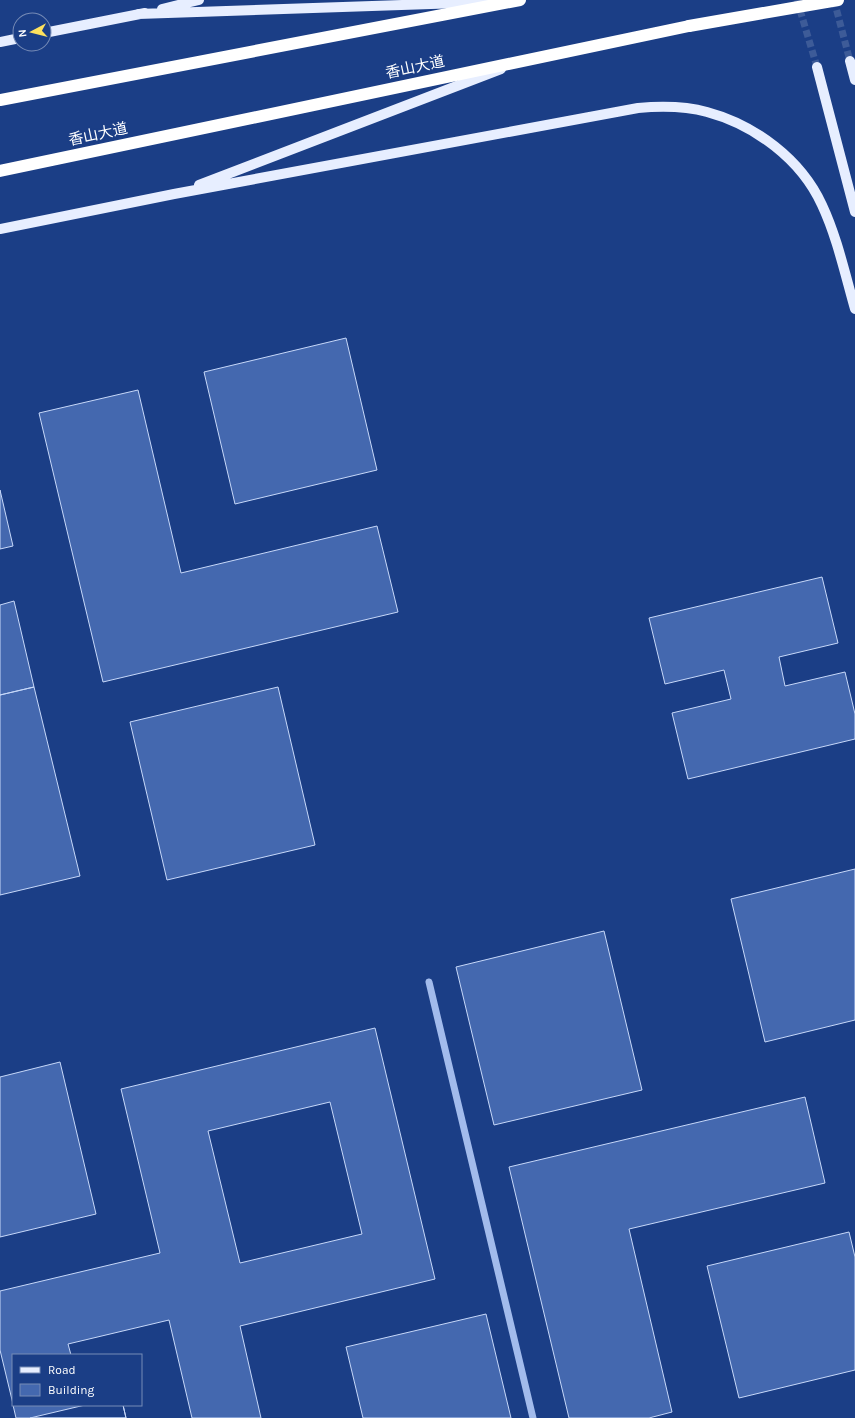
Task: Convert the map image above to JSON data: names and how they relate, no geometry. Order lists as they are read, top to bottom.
{
  "streets": {
    "highway": ["香山大道"]
  },
  "legend": ["Road", "Building"],
  "north": "left"
}
